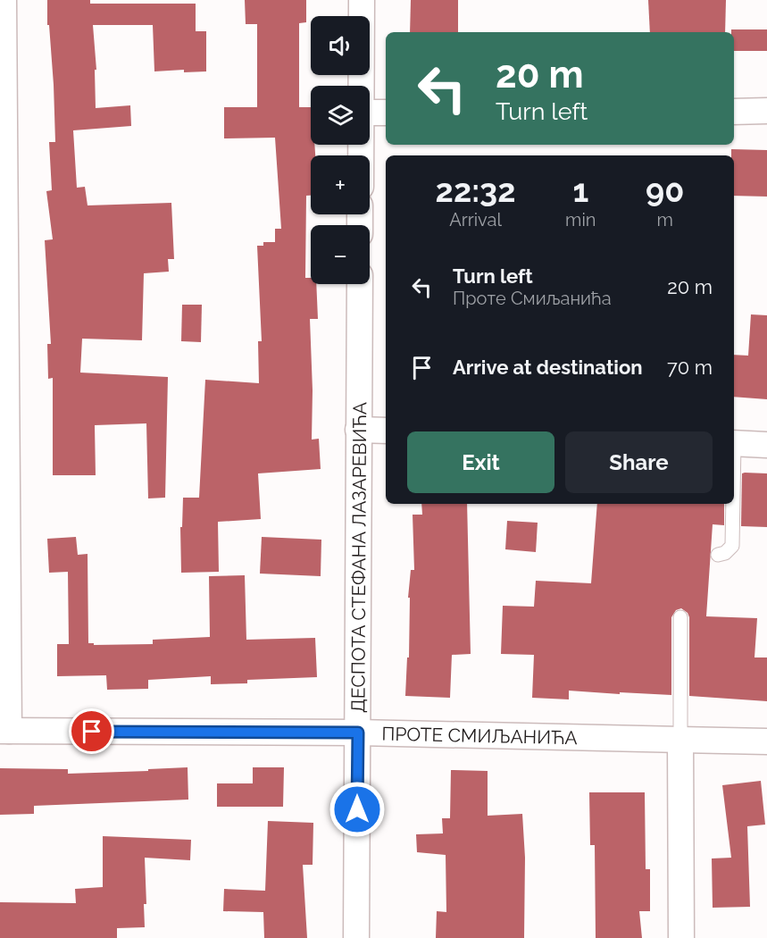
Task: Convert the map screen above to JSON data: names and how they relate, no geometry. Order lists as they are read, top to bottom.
{
  "streets": {
    "street": ["ДЕСПОТА СТЕФАНА ЛАЗАРЕВИЋА", "ПРОТЕ СМИЉАНИЋА"]
  },
  "crossings": [
    ["ДЕСПОТА СТЕФАНА ЛАЗАРЕВИЋА", "ПРОТЕ СМИЉАНИЋА"]
  ],
  "page": {
    "map_buttons": ["+", "−"],
    "turn": ["20 m", "Turn left"],
    "eta": [
      "22:32",
      "Arrival",
      "1",
      "min",
      "90",
      "m"
    ],
    "list": [
      {
        "name": "Turn left",
        "note": "Проте Смиљанића",
        "value": "20 m"
      },
      {
        "name": "Arrive at destination",
        "value": "70 m"
      }
    ],
    "buttons": ["Exit", "Share"]
  }
}
